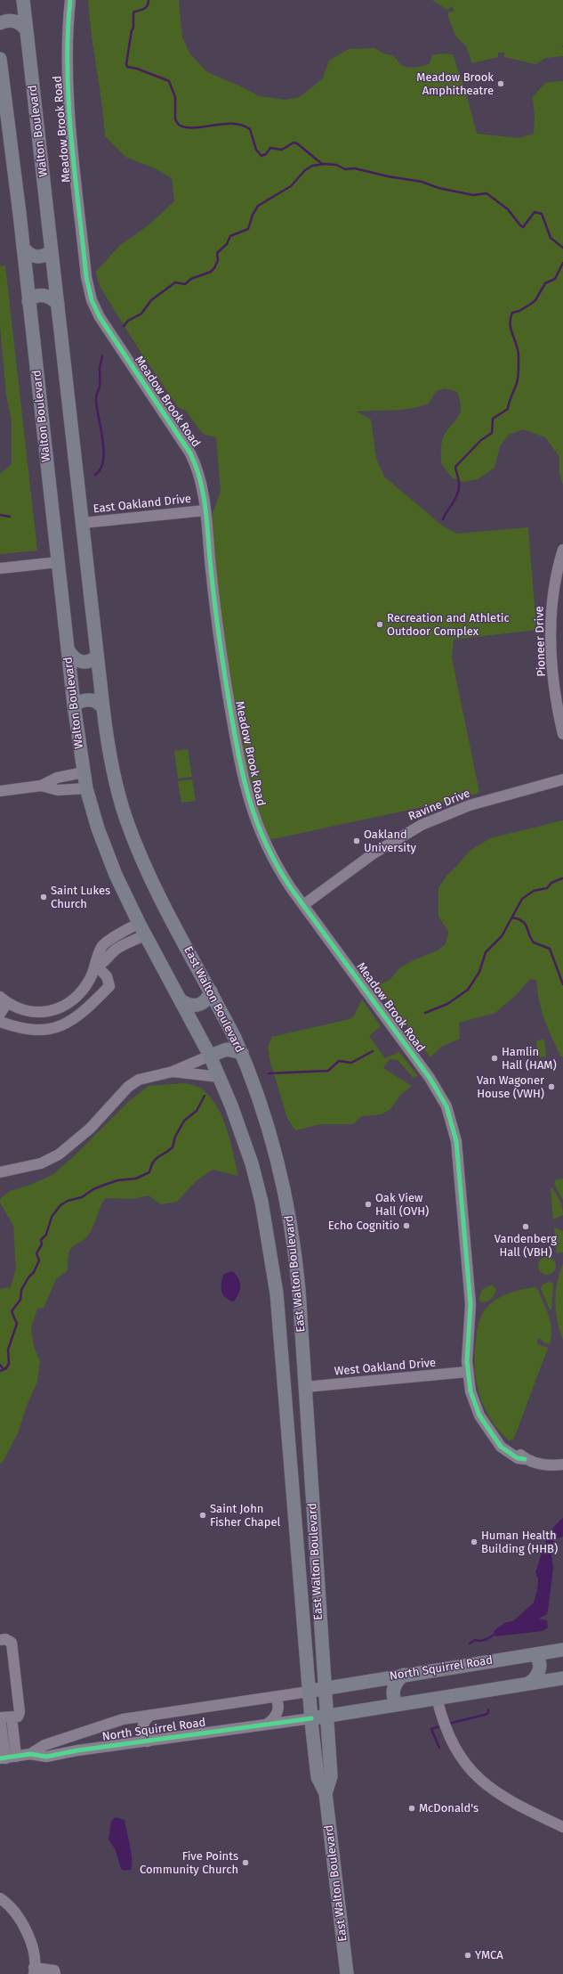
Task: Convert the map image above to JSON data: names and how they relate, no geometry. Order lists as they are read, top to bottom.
{
  "streets": {
    "main road": ["Walton Boulevard", "East Walton Boulevard", "North Squirrel Road"],
    "street": [
      "Meadow Brook Road",
      "East Oakland Drive",
      "Pioneer Drive",
      "Ravine Drive",
      "West Oakland Drive"
    ]
  },
  "crossings": [
    ["Meadow Brook Road", "East Oakland Drive"],
    ["Meadow Brook Road", "Ravine Drive"],
    ["Meadow Brook Road", "West Oakland Drive"],
    ["Walton Boulevard", "East Walton Boulevard"],
    ["East Walton Boulevard", "West Oakland Drive"],
    ["East Walton Boulevard", "North Squirrel Road"]
  ],
  "places": [
    "Meadow Brook Amphitheatre",
    "Recreation and Athletic Outdoor Complex",
    "Oakland University",
    "Saint Lukes Church",
    "Hamlin Hall (HAM)",
    "Van Wagoner House (VWH)",
    "Oak View Hall (OVH)",
    "Echo Cognitio",
    "Vandenberg Hall (VBH)",
    "Saint John Fisher Chapel",
    "Human Health Building (HHB)",
    "McDonald's",
    "Five Points Community Church",
    "YMCA"
  ]
}
